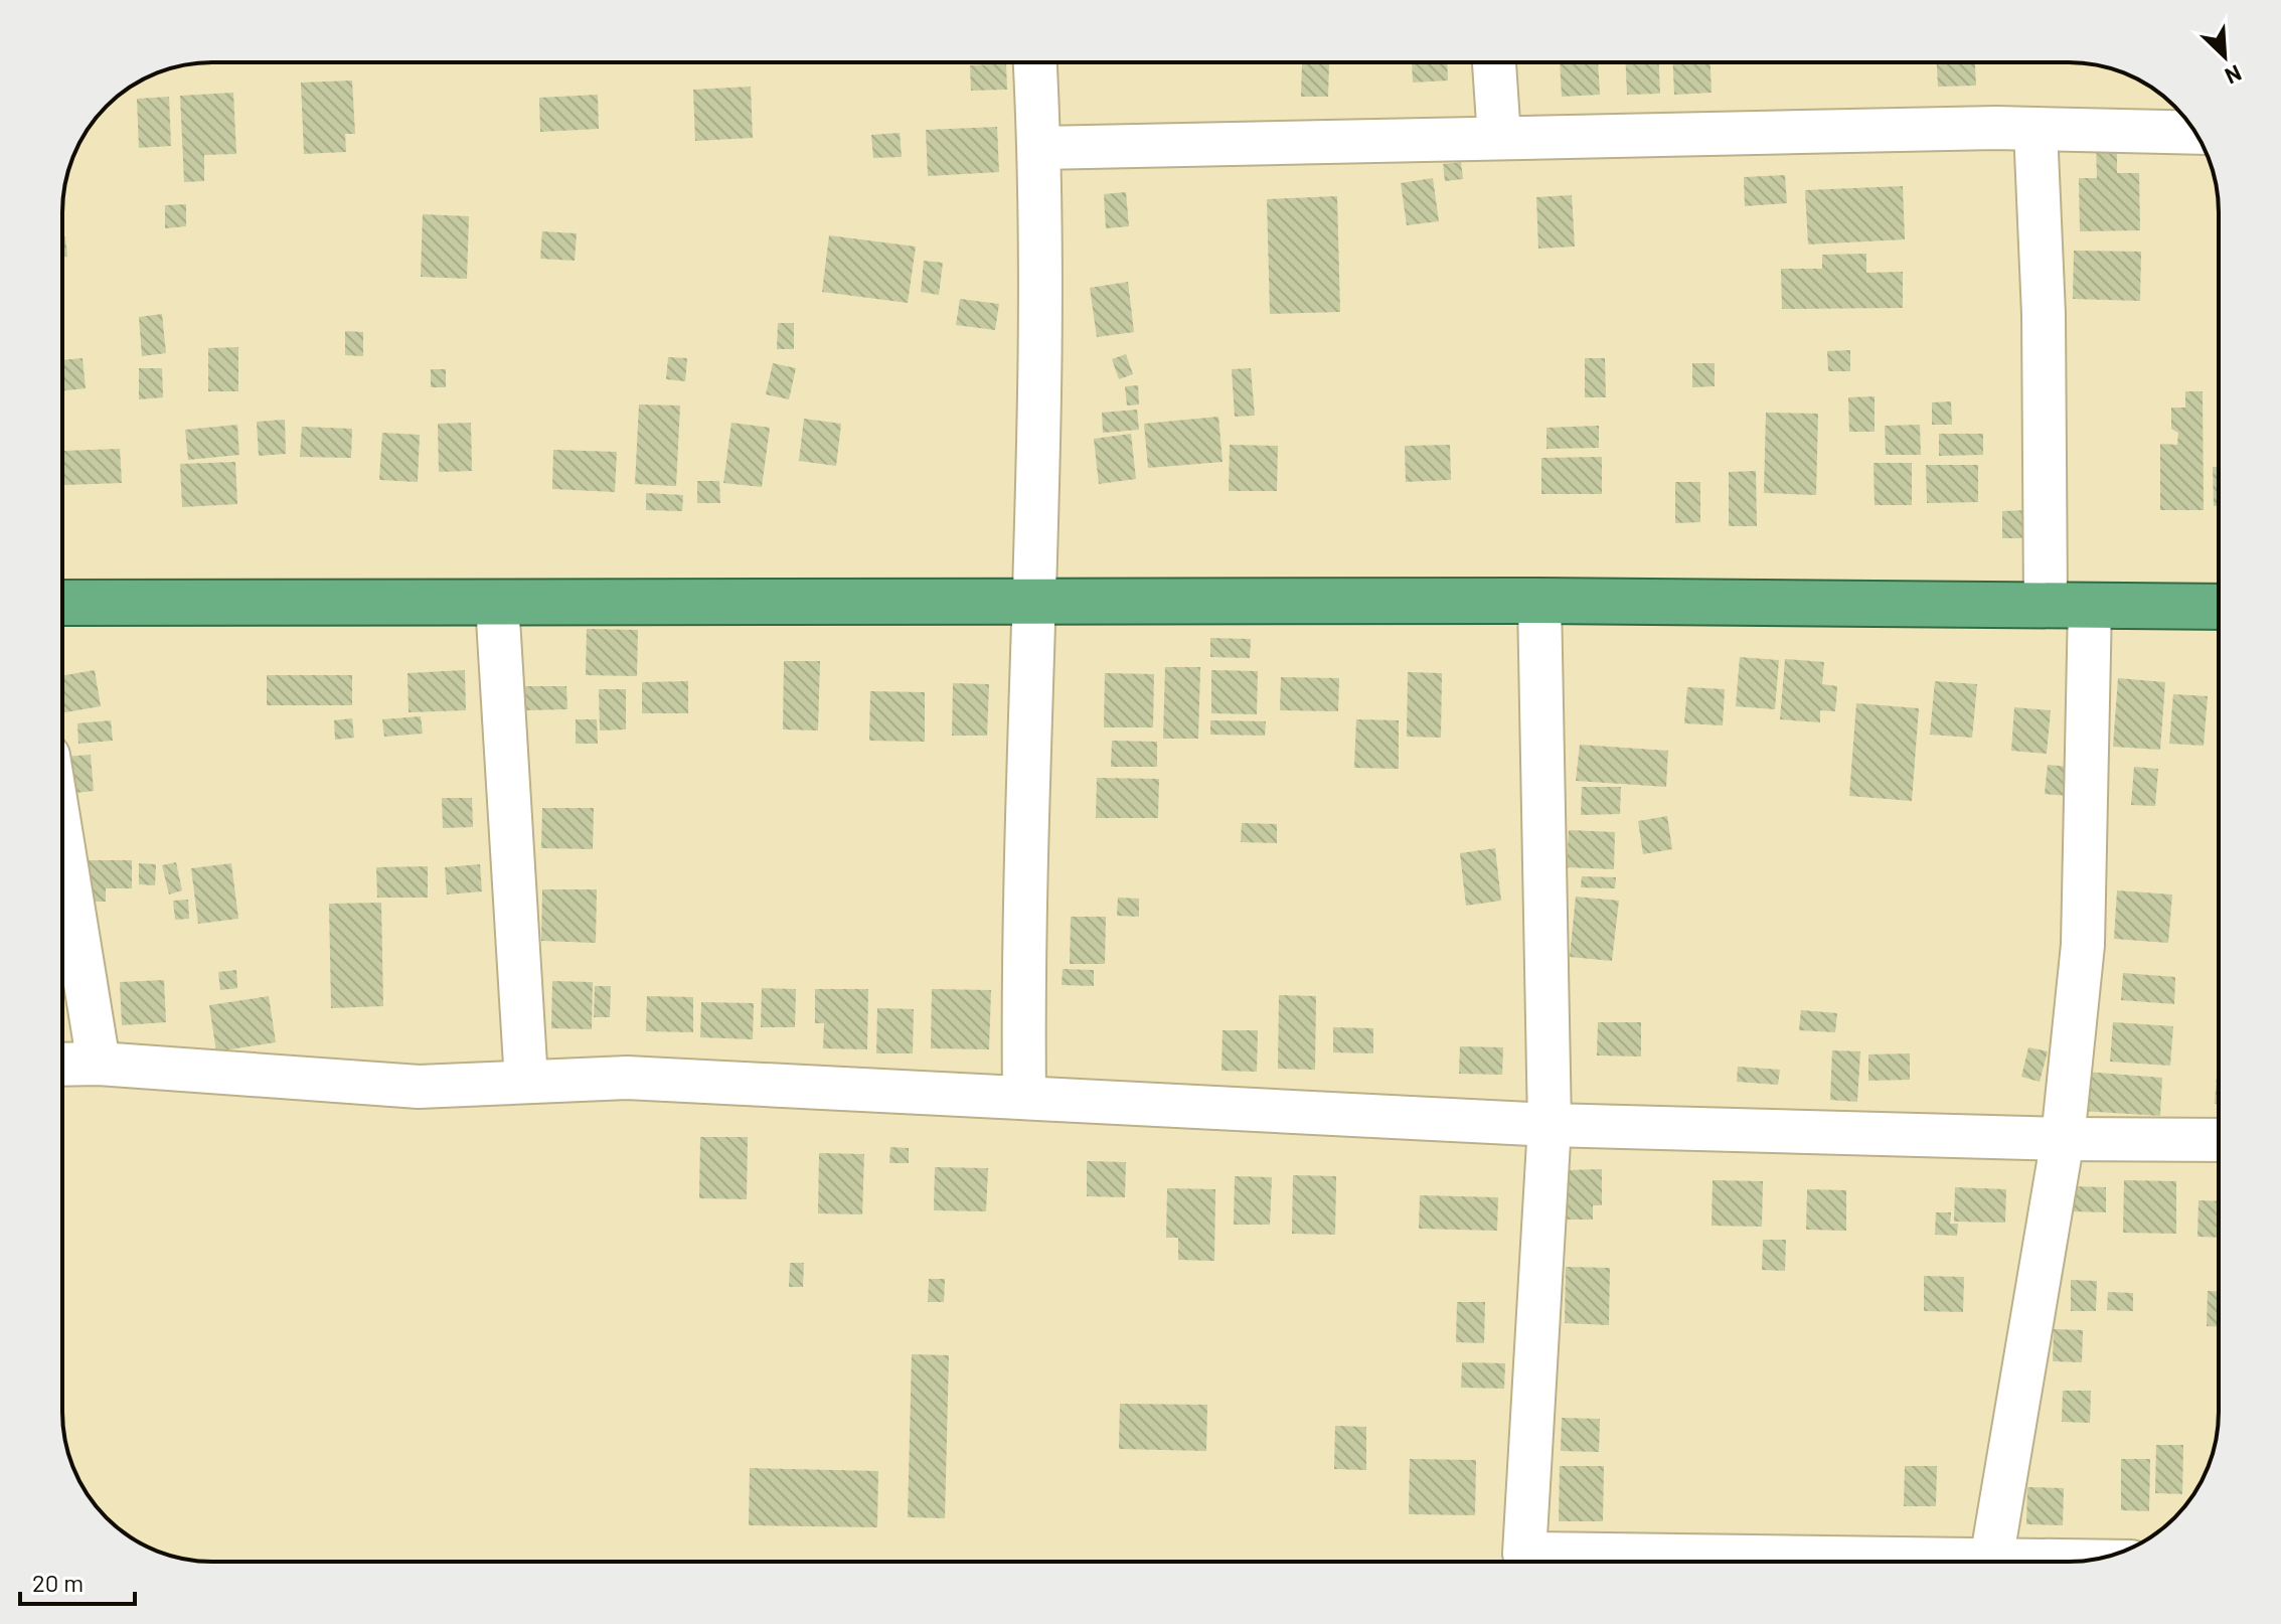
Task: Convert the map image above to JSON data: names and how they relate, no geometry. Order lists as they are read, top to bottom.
{
  "scale_bar": "20 m",
  "north": "bottom right"
}
